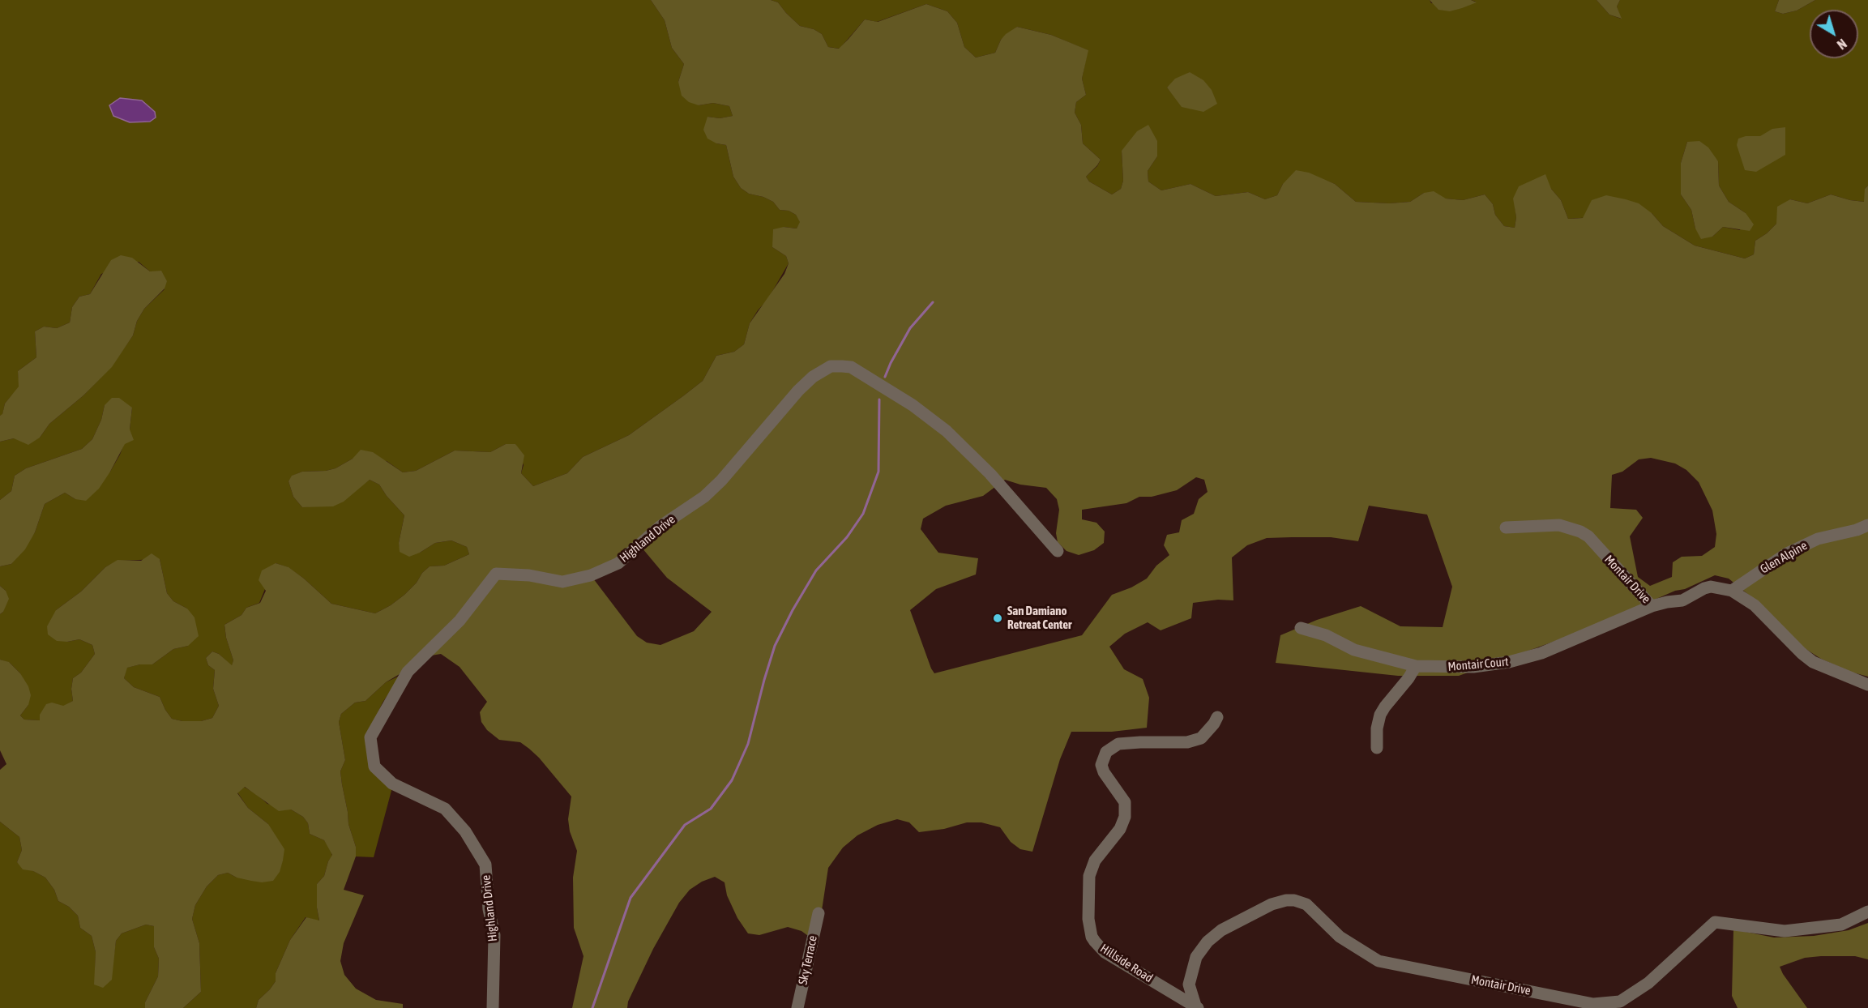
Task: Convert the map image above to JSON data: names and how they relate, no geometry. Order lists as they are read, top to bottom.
{
  "streets": {
    "street": [
      "Highland Drive",
      "Glen Alpine",
      "Montair Drive",
      "Montair Court",
      "Sky Terrace",
      "Hillside Road"
    ]
  },
  "crossings": [
    ["Glen Alpine", "Montair Drive"],
    ["Montair Drive", "Montair Court"],
    ["Montair Drive", "Hillside Road"]
  ],
  "places": ["San Damiano Retreat Center"],
  "north": "bottom right"
}
